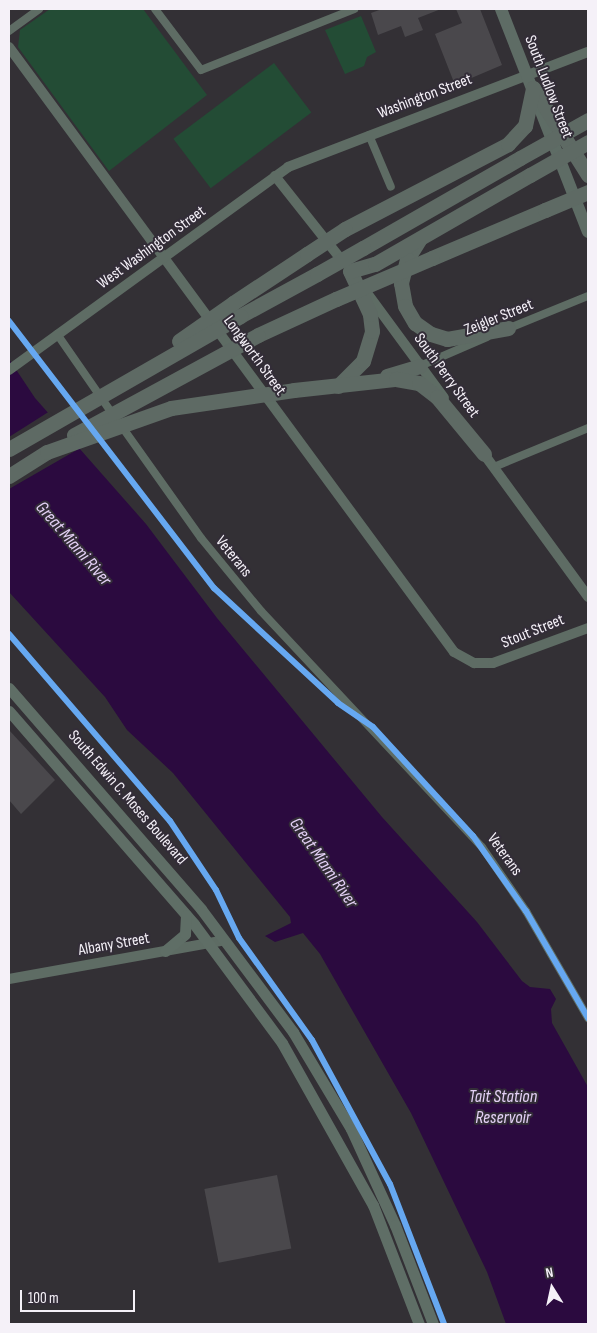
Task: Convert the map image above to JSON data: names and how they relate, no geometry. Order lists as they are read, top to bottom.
{
  "streets": {
    "main road": ["South Ludlow Street", "South Edwin C. Moses Boulevard"],
    "street": [
      "Washington Street",
      "West Washington Street",
      "Zeigler Street",
      "Longworth Street",
      "South Perry Street",
      "Veterans",
      "Stout Street",
      "Albany Street"
    ]
  },
  "crossings": [
    ["South Ludlow Street", "Washington Street"],
    ["Washington Street", "West Washington Street"],
    ["Washington Street", "South Perry Street"],
    ["West Washington Street", "Longworth Street"],
    ["West Washington Street", "South Perry Street"],
    ["West Washington Street", "Veterans"],
    ["Zeigler Street", "South Perry Street"],
    ["Longworth Street", "Stout Street"],
    ["South Edwin C. Moses Boulevard", "Albany Street"]
  ],
  "water": ["Great Miami River", "Tait Station Reservoir"],
  "scale_bar": "100 m",
  "north": "top"
}
